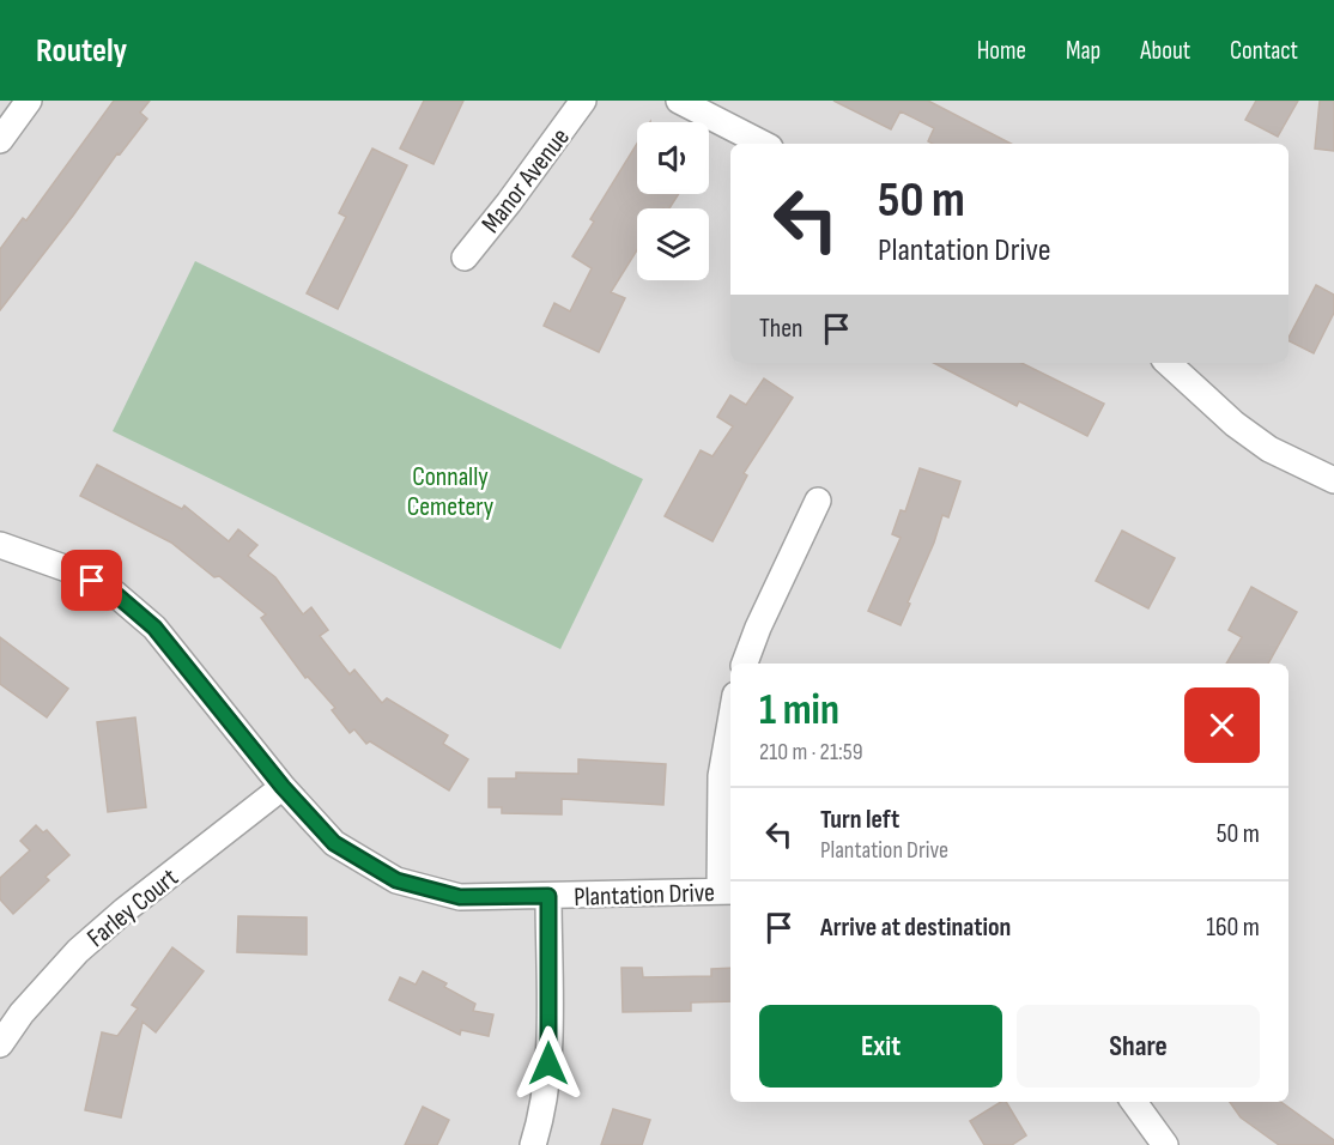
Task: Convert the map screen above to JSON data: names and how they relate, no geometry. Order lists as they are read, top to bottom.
{
  "streets": {
    "street": ["Manor Avenue", "Plantation Drive", "Farley Court"]
  },
  "crossings": [
    ["Plantation Drive", "Farley Court"]
  ],
  "parks": ["Connally Cemetery"],
  "page": {
    "header": "Routely",
    "nav": [
      "Home",
      "Map",
      "About",
      "Contact"
    ],
    "turn": ["50 m", "Plantation Drive"],
    "then": "Then",
    "heading": ["1 min", "210 m · 21:59"],
    "list": [
      {
        "name": "Turn left",
        "note": "Plantation Drive",
        "value": "50 m"
      },
      {
        "name": "Arrive at destination",
        "value": "160 m"
      }
    ],
    "buttons": ["Exit", "Share"]
  }
}
